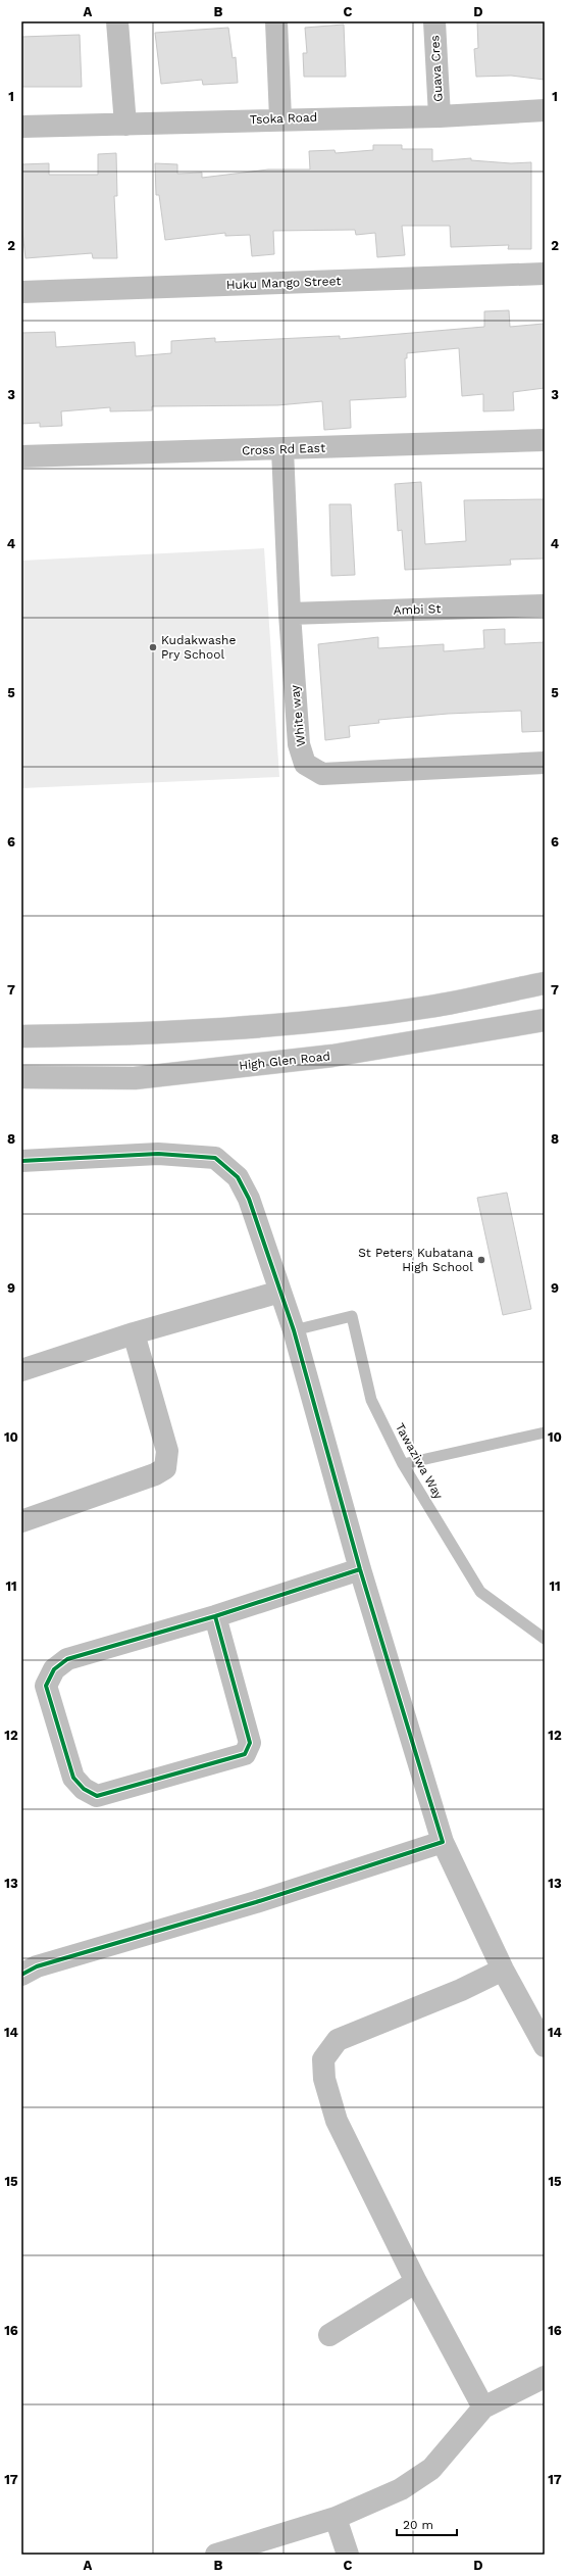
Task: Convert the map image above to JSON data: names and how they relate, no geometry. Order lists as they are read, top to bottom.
{
  "streets": {
    "street": [
      "Guava Cres",
      "Tsoka Road",
      "Huku Mango Street",
      "Cross Rd East",
      "Ambi St",
      "White way",
      "High Glen Road"
    ],
    "lane": ["Tawaziwa Way"]
  },
  "crossings": [
    ["Guava Cres", "Tsoka Road"],
    ["Cross Rd East", "White way"],
    ["Ambi St", "White way"]
  ],
  "places": ["Kudakwashe Pry School", "St Peters Kubatana High School"],
  "scale_bar": "20 m",
  "grid": {
    "columns": [
      "A",
      "B",
      "C",
      "D"
    ],
    "rows": [
      "1",
      "2",
      "3",
      "4",
      "5",
      "6",
      "7",
      "8",
      "9",
      "10",
      "11",
      "12",
      "13",
      "14",
      "15",
      "16",
      "17"
    ]
  }
}
